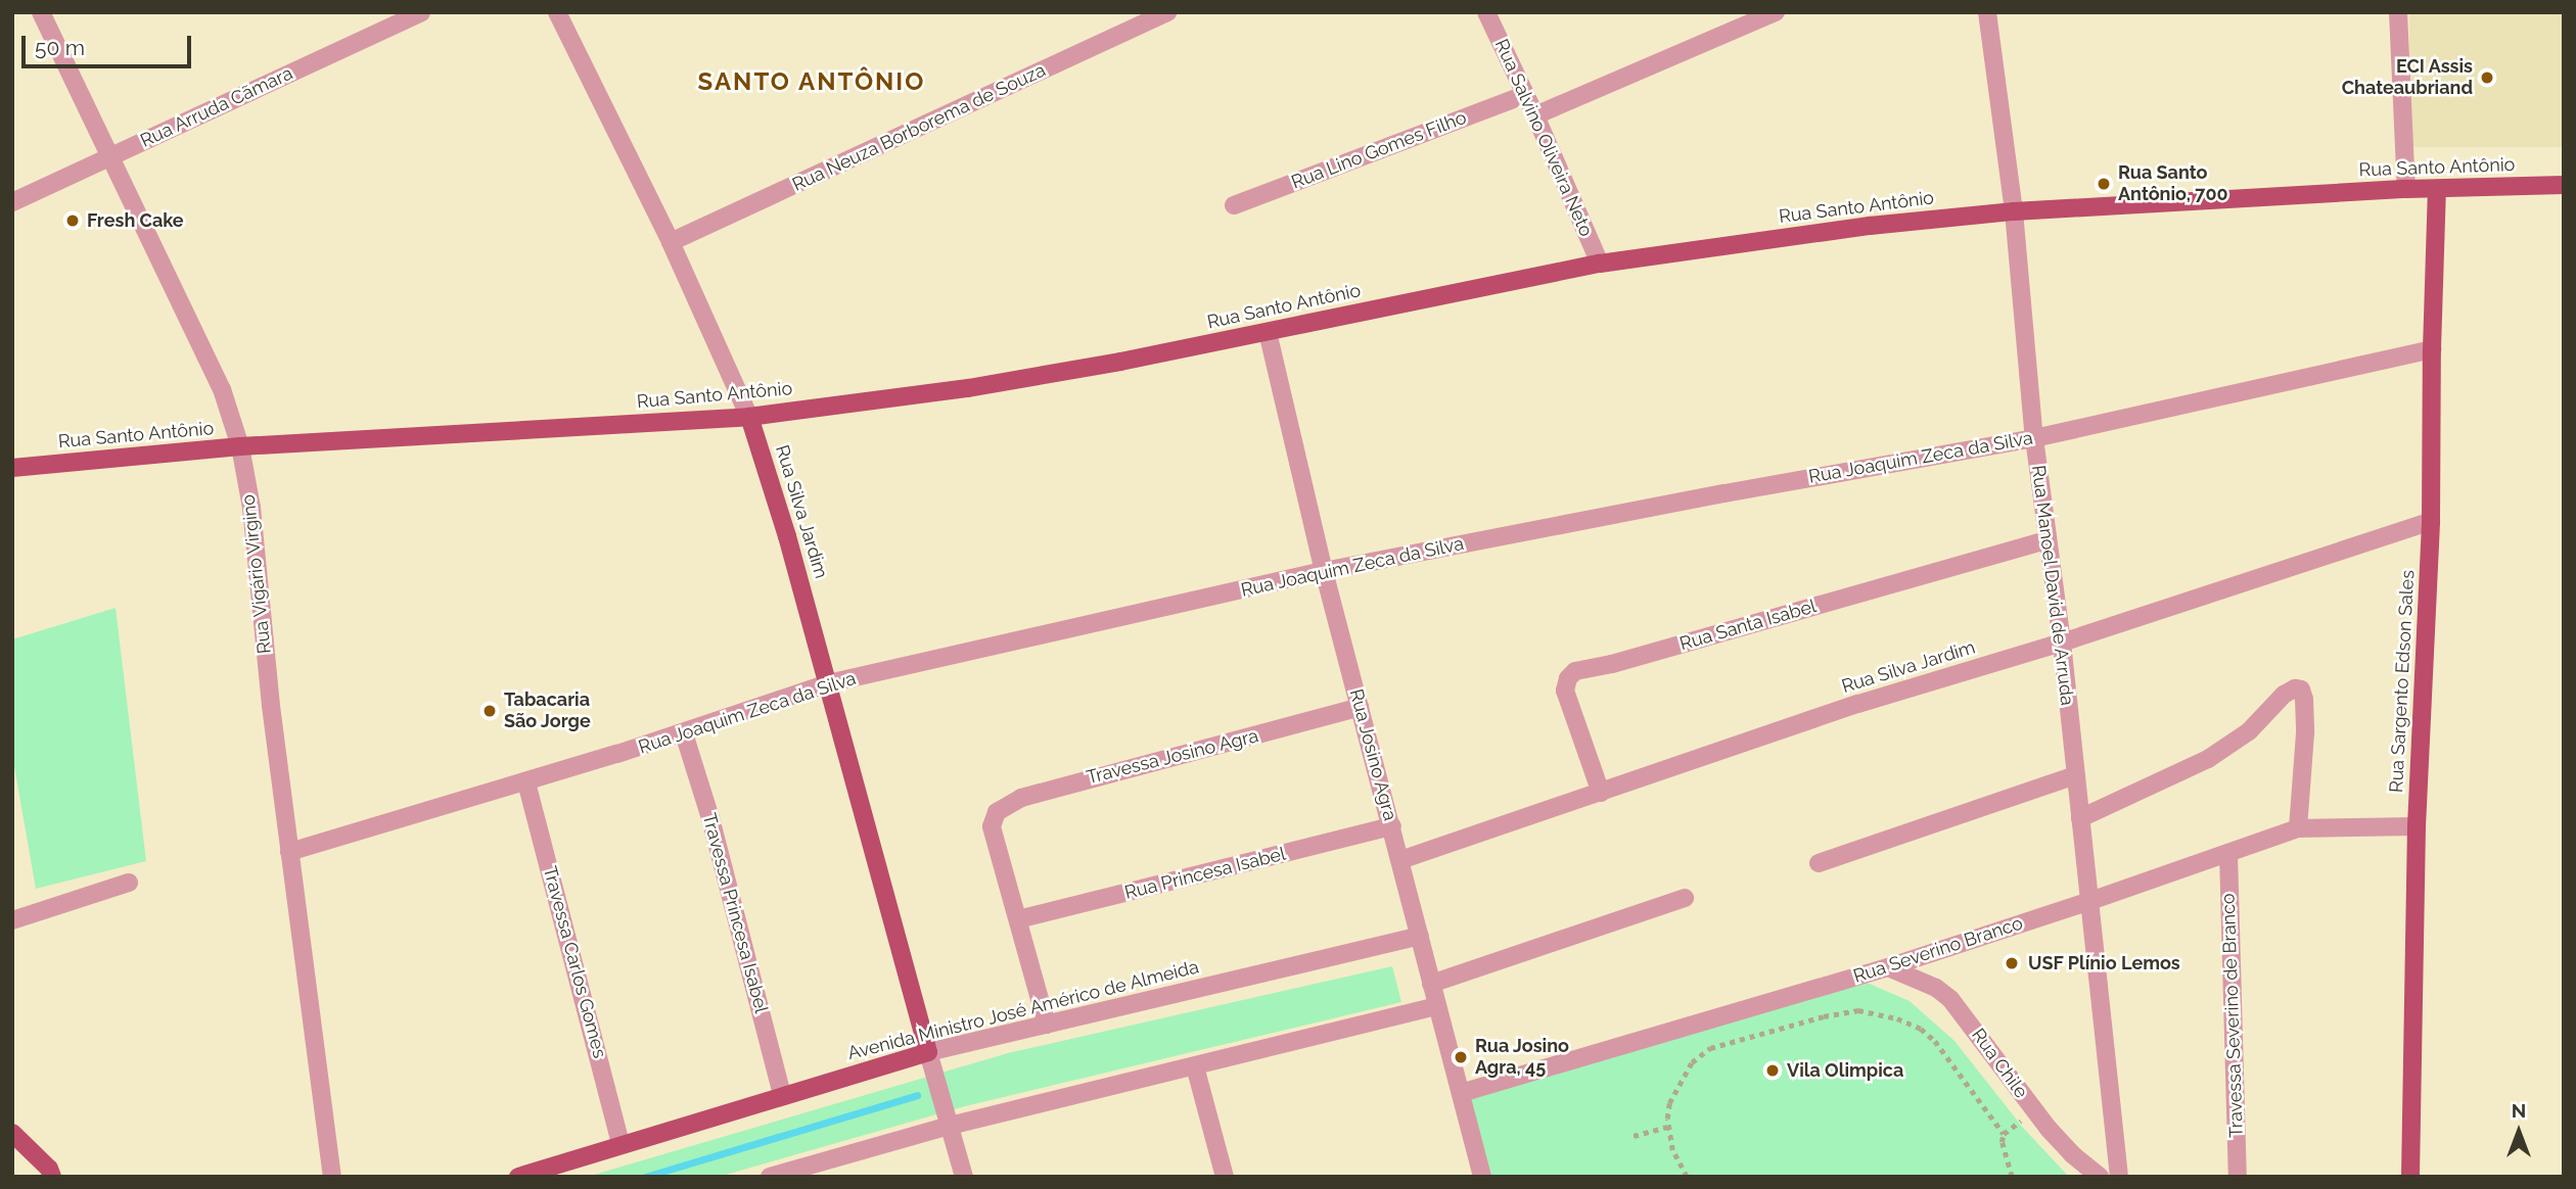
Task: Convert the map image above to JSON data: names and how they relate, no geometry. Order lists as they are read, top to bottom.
{
  "streets": {
    "main road": [
      "Rua Santo Antônio",
      "Rua Silva Jardim",
      "Rua Sargento Edson Sales",
      "Avenida Ministro José Américo de Almeida"
    ],
    "street": [
      "Rua Arruda Cãmara",
      "Rua Neuza Borborema de Souza",
      "Rua Salvino Oliveira Neto",
      "Rua Lino Gomes Filho",
      "Rua Joaquim Zeca da Silva",
      "Rua Vigário Virgino",
      "Rua Manoel David de Arruda",
      "Rua Santa Isabel",
      "Rua Josino Agra",
      "Travessa Josino Agra",
      "Rua Princesa Isabel",
      "Travessa Princesa Isabel",
      "Rua Severino Branco",
      "Travessa Carlos Gomes",
      "Travessa Severino de Branco",
      "Rua Chile"
    ]
  },
  "crossings": [
    ["Rua Arruda Cãmara", "Rua Vigário Virgino"],
    ["Rua Neuza Borborema de Souza", "Rua Silva Jardim"],
    ["Rua Salvino Oliveira Neto", "Rua Lino Gomes Filho"],
    ["Rua Salvino Oliveira Neto", "Rua Santo Antônio"],
    ["Rua Santo Antônio", "Rua Silva Jardim"],
    ["Rua Santo Antônio", "Rua Vigário Virgino"],
    ["Rua Santo Antônio", "Rua Manoel David de Arruda"],
    ["Rua Santo Antônio", "Rua Sargento Edson Sales"],
    ["Rua Santo Antônio", "Rua Josino Agra"],
    ["Rua Joaquim Zeca da Silva", "Rua Silva Jardim"],
    ["Rua Joaquim Zeca da Silva", "Rua Vigário Virgino"],
    ["Rua Joaquim Zeca da Silva", "Rua Manoel David de Arruda"],
    ["Rua Joaquim Zeca da Silva", "Rua Sargento Edson Sales"],
    ["Rua Joaquim Zeca da Silva", "Rua Josino Agra"],
    ["Rua Joaquim Zeca da Silva", "Travessa Princesa Isabel"],
    ["Rua Joaquim Zeca da Silva", "Travessa Carlos Gomes"],
    ["Rua Silva Jardim", "Rua Manoel David de Arruda"],
    ["Rua Silva Jardim", "Rua Santa Isabel"],
    ["Rua Silva Jardim", "Rua Sargento Edson Sales"],
    ["Rua Silva Jardim", "Rua Josino Agra"],
    ["Rua Silva Jardim", "Avenida Ministro José Américo de Almeida"],
    ["Rua Manoel David de Arruda", "Rua Santa Isabel"],
    ["Rua Manoel David de Arruda", "Rua Severino Branco"],
    ["Rua Sargento Edson Sales", "Rua Severino Branco"],
    ["Rua Josino Agra", "Travessa Josino Agra"],
    ["Rua Josino Agra", "Rua Princesa Isabel"],
    ["Rua Josino Agra", "Rua Severino Branco"],
    ["Rua Josino Agra", "Avenida Ministro José Américo de Almeida"],
    ["Travessa Josino Agra", "Rua Princesa Isabel"],
    ["Travessa Princesa Isabel", "Avenida Ministro José Américo de Almeida"],
    ["Rua Severino Branco", "Travessa Severino de Branco"],
    ["Rua Severino Branco", "Rua Chile"],
    ["Travessa Carlos Gomes", "Avenida Ministro José Américo de Almeida"]
  ],
  "districts": ["SANTO ANTÔNIO"],
  "places": [
    "ECI Assis Chateaubriand",
    "Rua Santo Antônio, 700",
    "Fresh Cake",
    "Tabacaria São Jorge",
    "USF Plínio Lemos",
    "Rua Josino Agra, 45",
    "Vila Olimpica"
  ],
  "scale_bar": "50 m",
  "north": "top"
}
